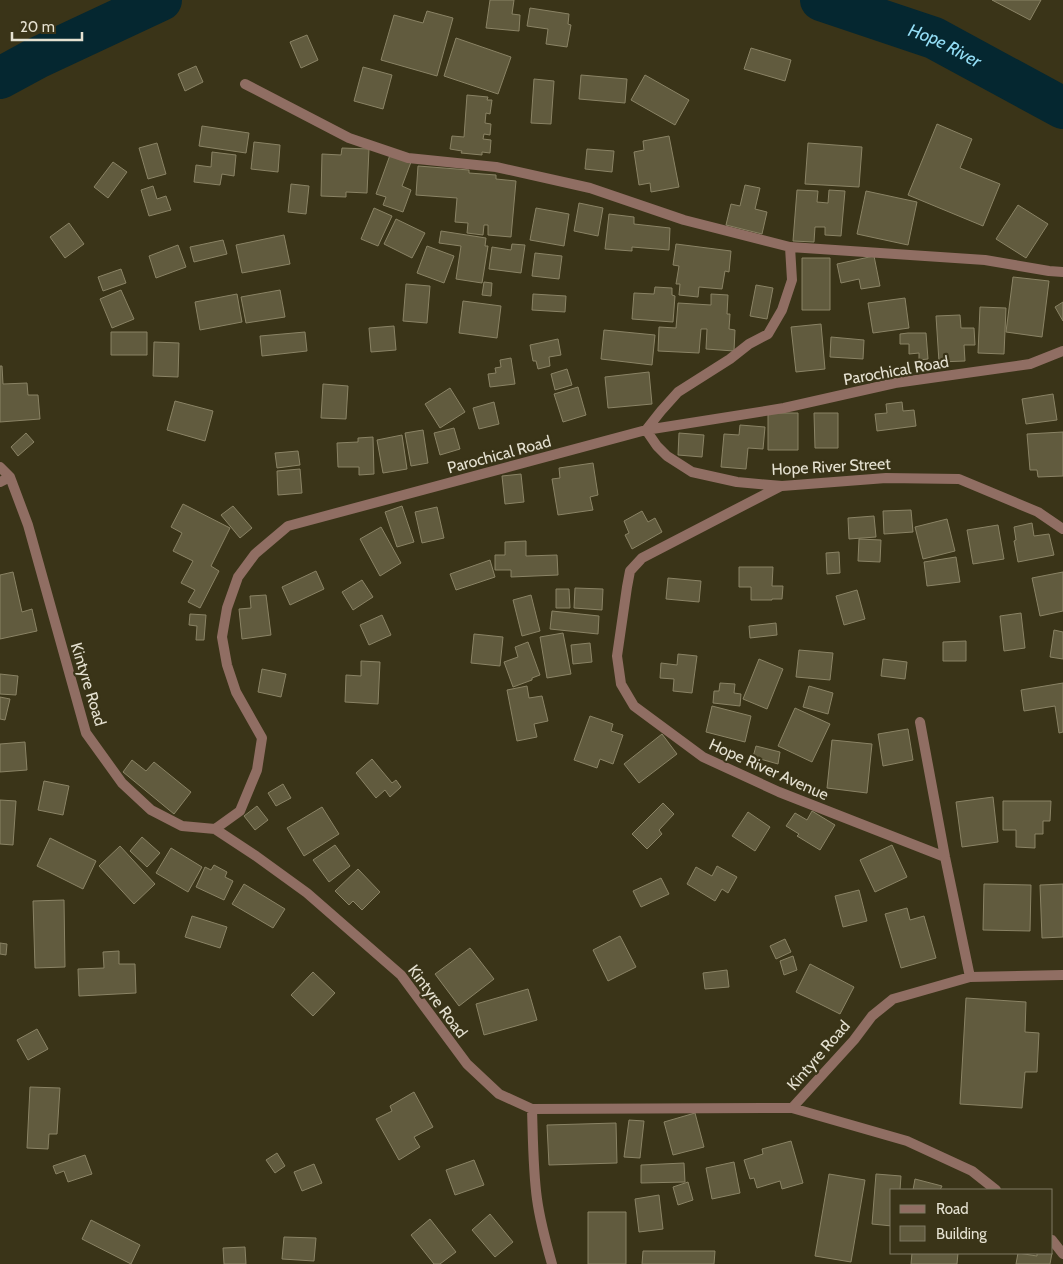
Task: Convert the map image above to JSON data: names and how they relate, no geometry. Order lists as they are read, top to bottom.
{
  "streets": {
    "street": [
      "Parochical Road",
      "Hope River Street",
      "Kintyre Road",
      "Hope River Avenue"
    ]
  },
  "crossings": [
    ["Parochical Road", "Hope River Street"],
    ["Parochical Road", "Kintyre Road"],
    ["Hope River Street", "Hope River Avenue"]
  ],
  "water": ["Hope River"],
  "legend": ["Road", "Building"],
  "scale_bar": "20 m"
}
